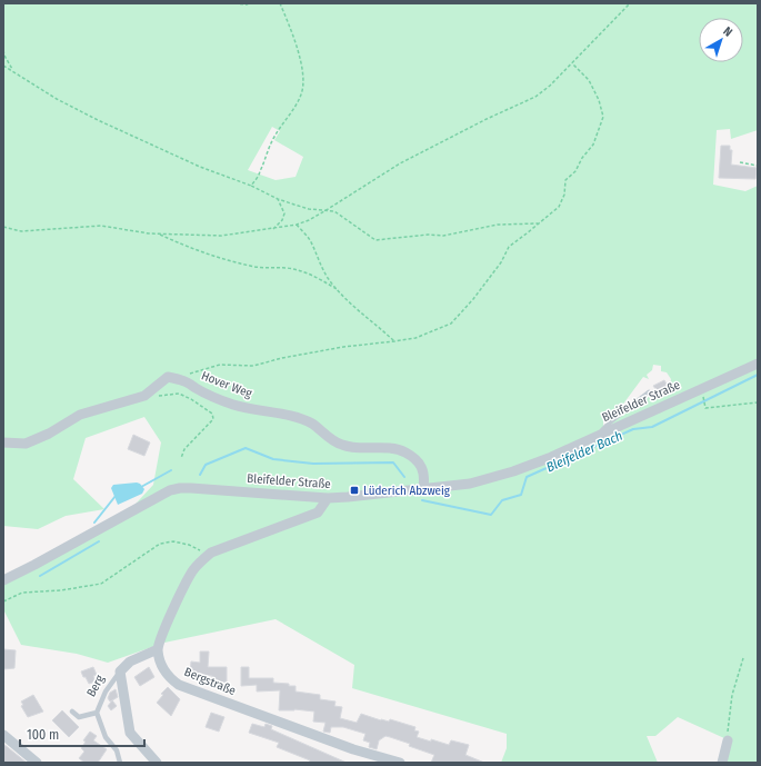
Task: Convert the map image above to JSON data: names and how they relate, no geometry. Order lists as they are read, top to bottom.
{
  "streets": {
    "street": [
      "Hover Weg",
      "Bleifelder Straße",
      "Bergstraße",
      "Berg"
    ]
  },
  "crossings": [
    ["Hover Weg", "Bleifelder Straße"],
    ["Bergstraße", "Berg"]
  ],
  "water": ["Bleifelder Bach"],
  "places": {
    "transit": ["Lüderich Abzweig"]
  },
  "scale_bar": "100 m",
  "north": "top right"
}
